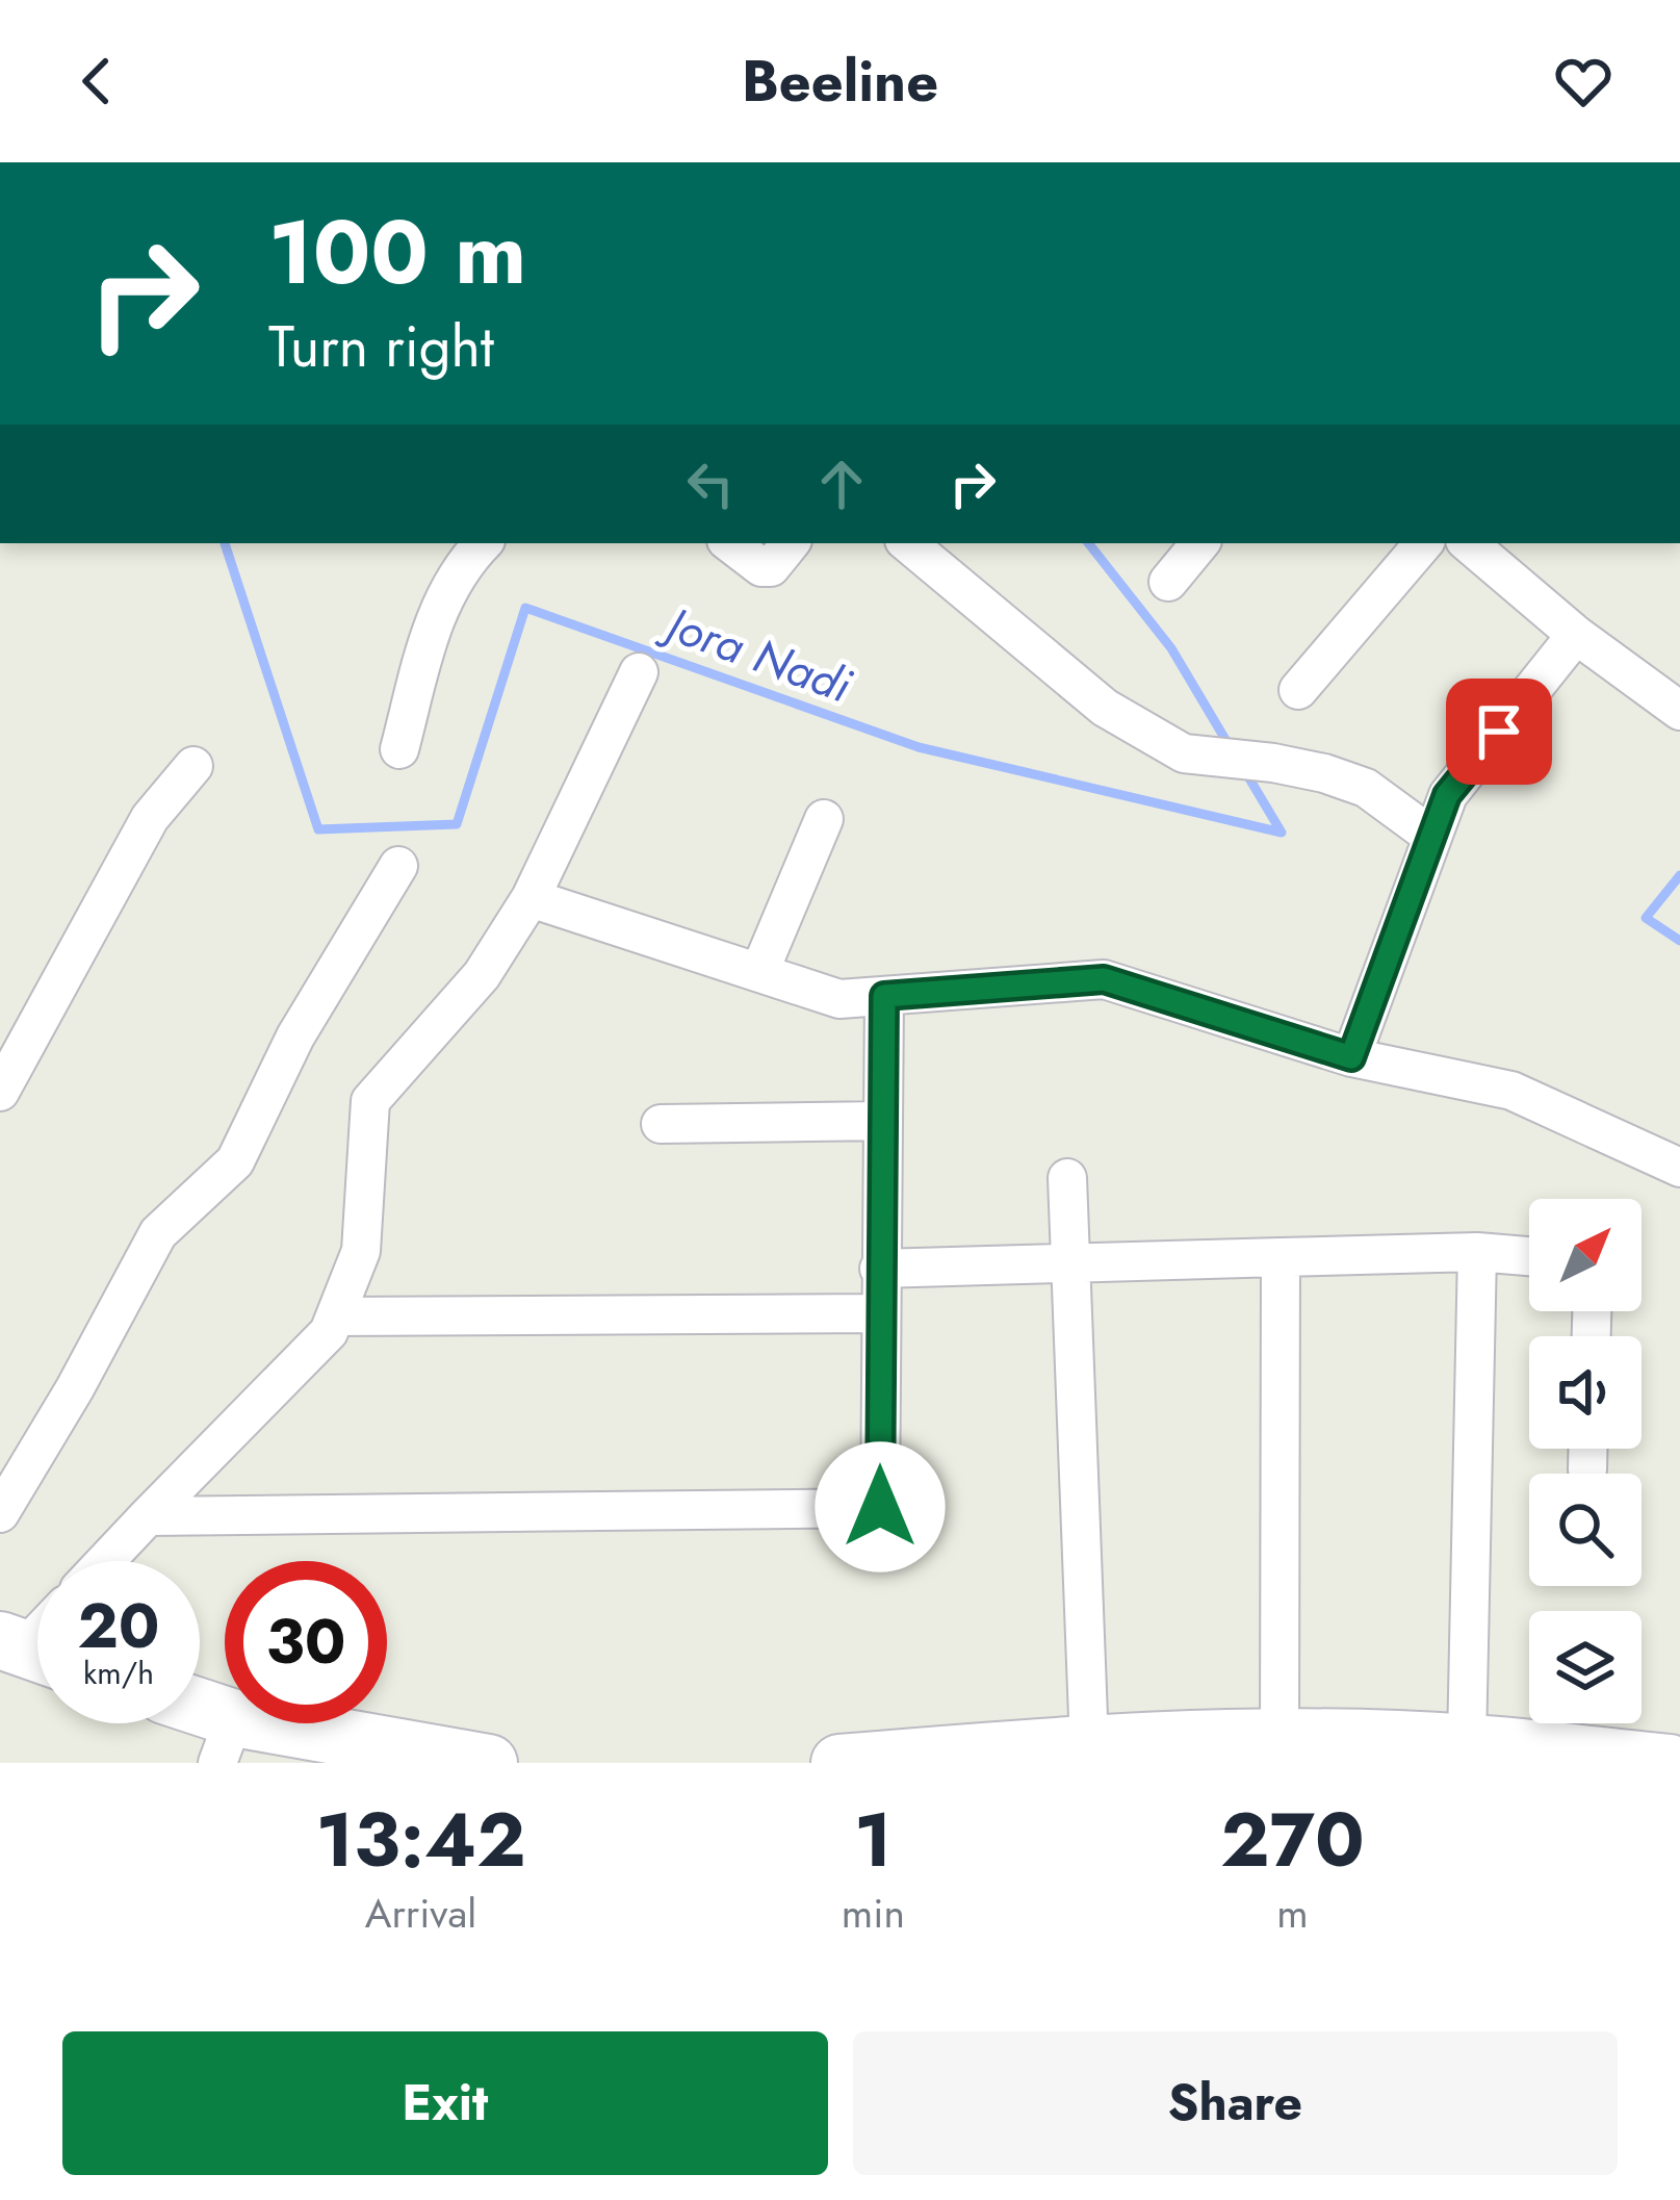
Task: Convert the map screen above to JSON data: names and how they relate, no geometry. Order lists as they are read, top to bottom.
{
  "water": ["Jora Nadi"],
  "north": "top right",
  "page": {
    "header": "Beeline",
    "turn": ["100 m", "Turn right"],
    "speed": "20 km/h",
    "limit": "30",
    "eta": [
      "13:42",
      "Arrival",
      "1",
      "min",
      "270",
      "m"
    ],
    "buttons": ["Exit", "Share"]
  }
}
